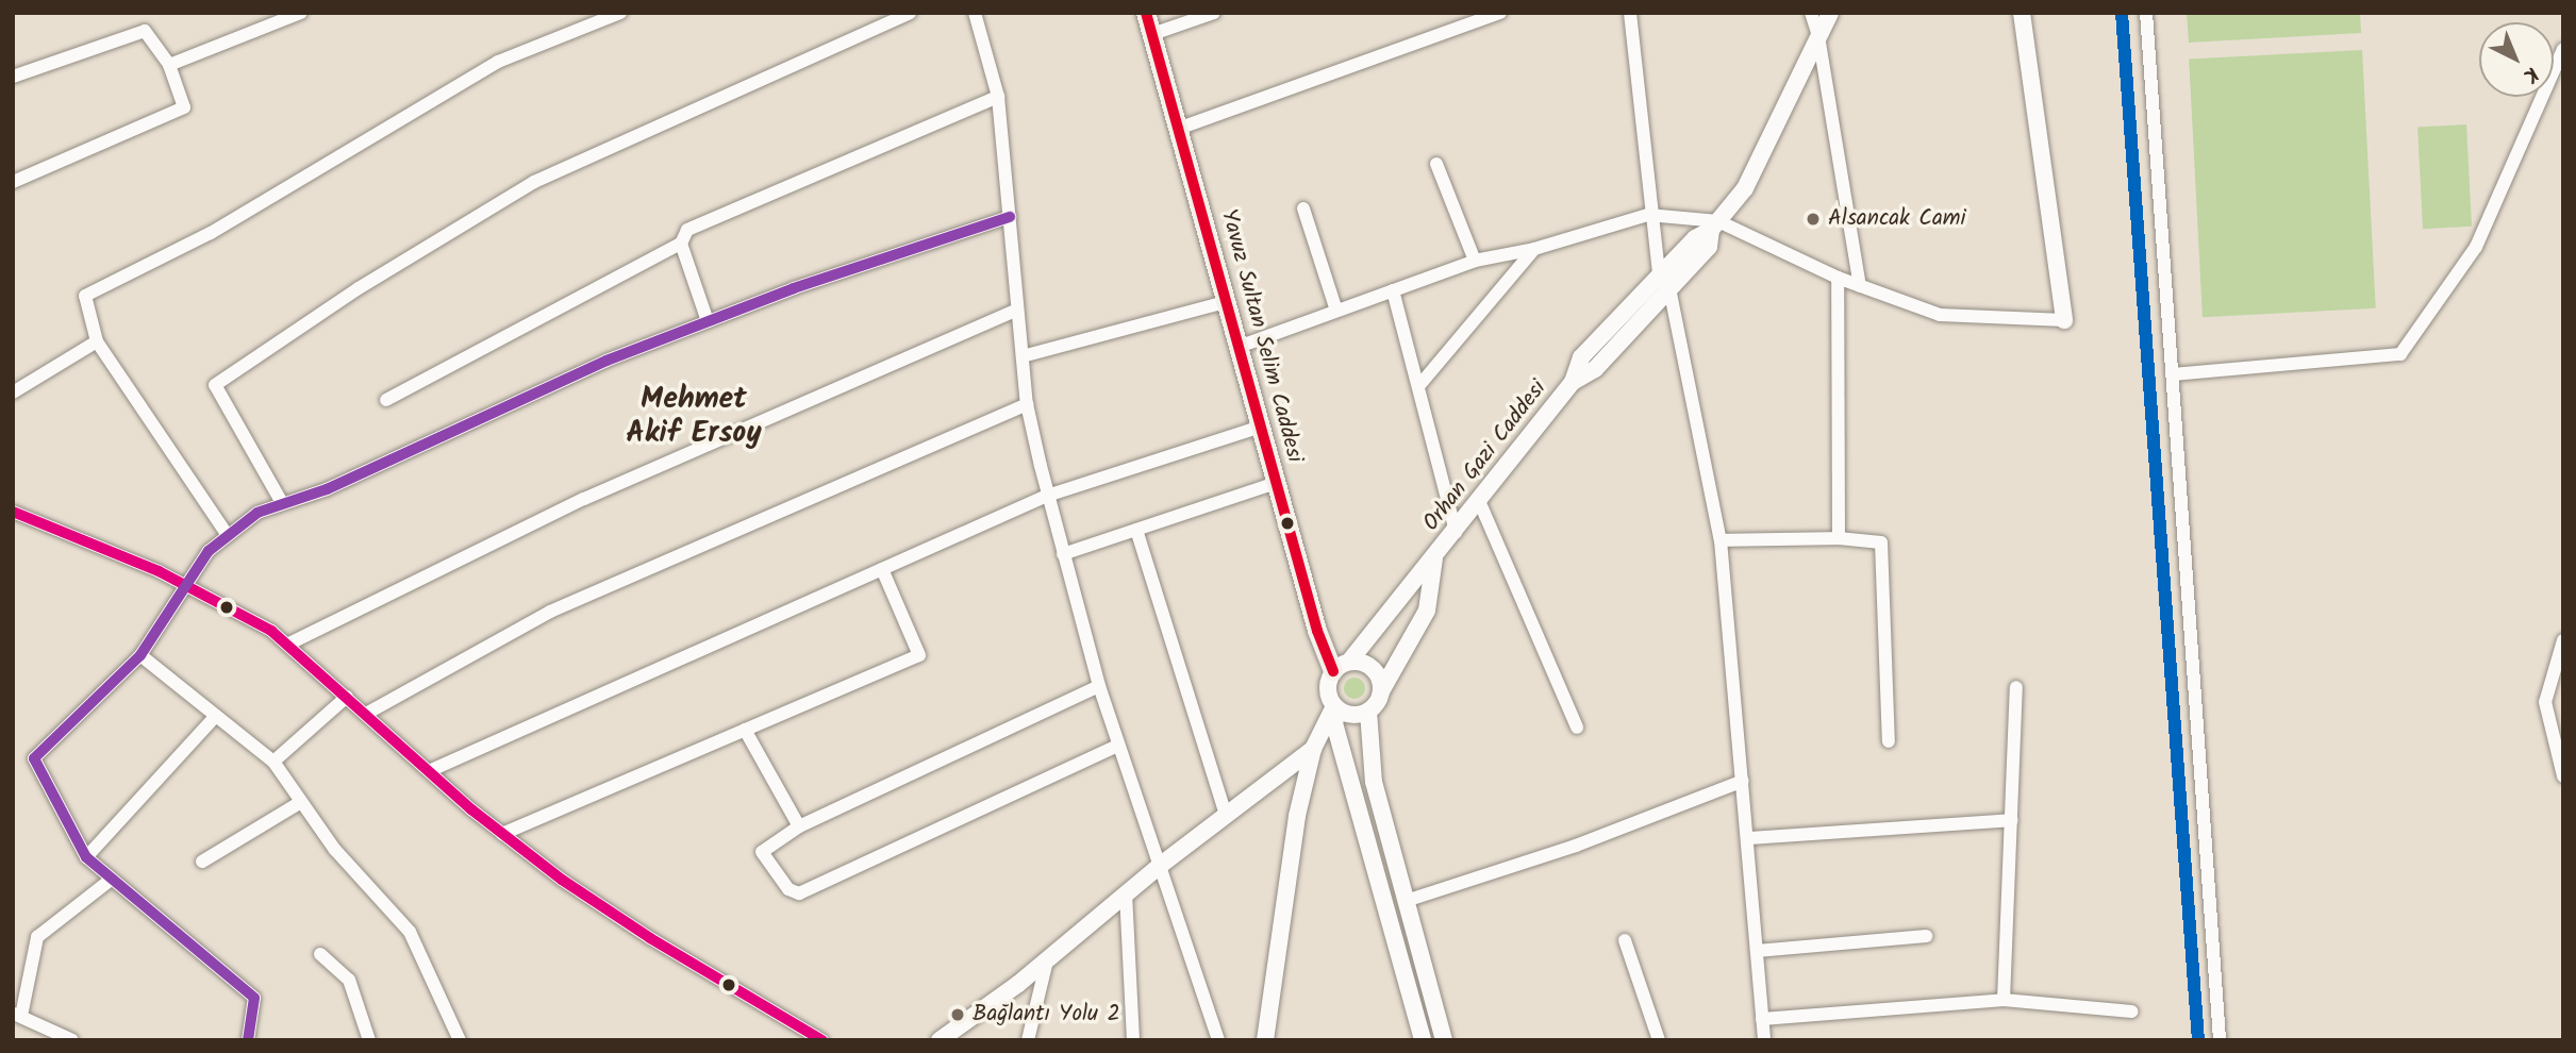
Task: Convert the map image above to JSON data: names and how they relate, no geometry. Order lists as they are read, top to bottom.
{
  "streets": {
    "main road": ["Yavuz Sultan Selim Caddesi"],
    "street": ["Orhan Gazi Caddesi"]
  },
  "crossings": [
    ["Yavuz Sultan Selim Caddesi", "Orhan Gazi Caddesi"]
  ],
  "districts": ["Mehmet Akif Ersoy"],
  "places": ["Alsancak Cami", "Bağlantı Yolu 2"],
  "north": "bottom right"
}
